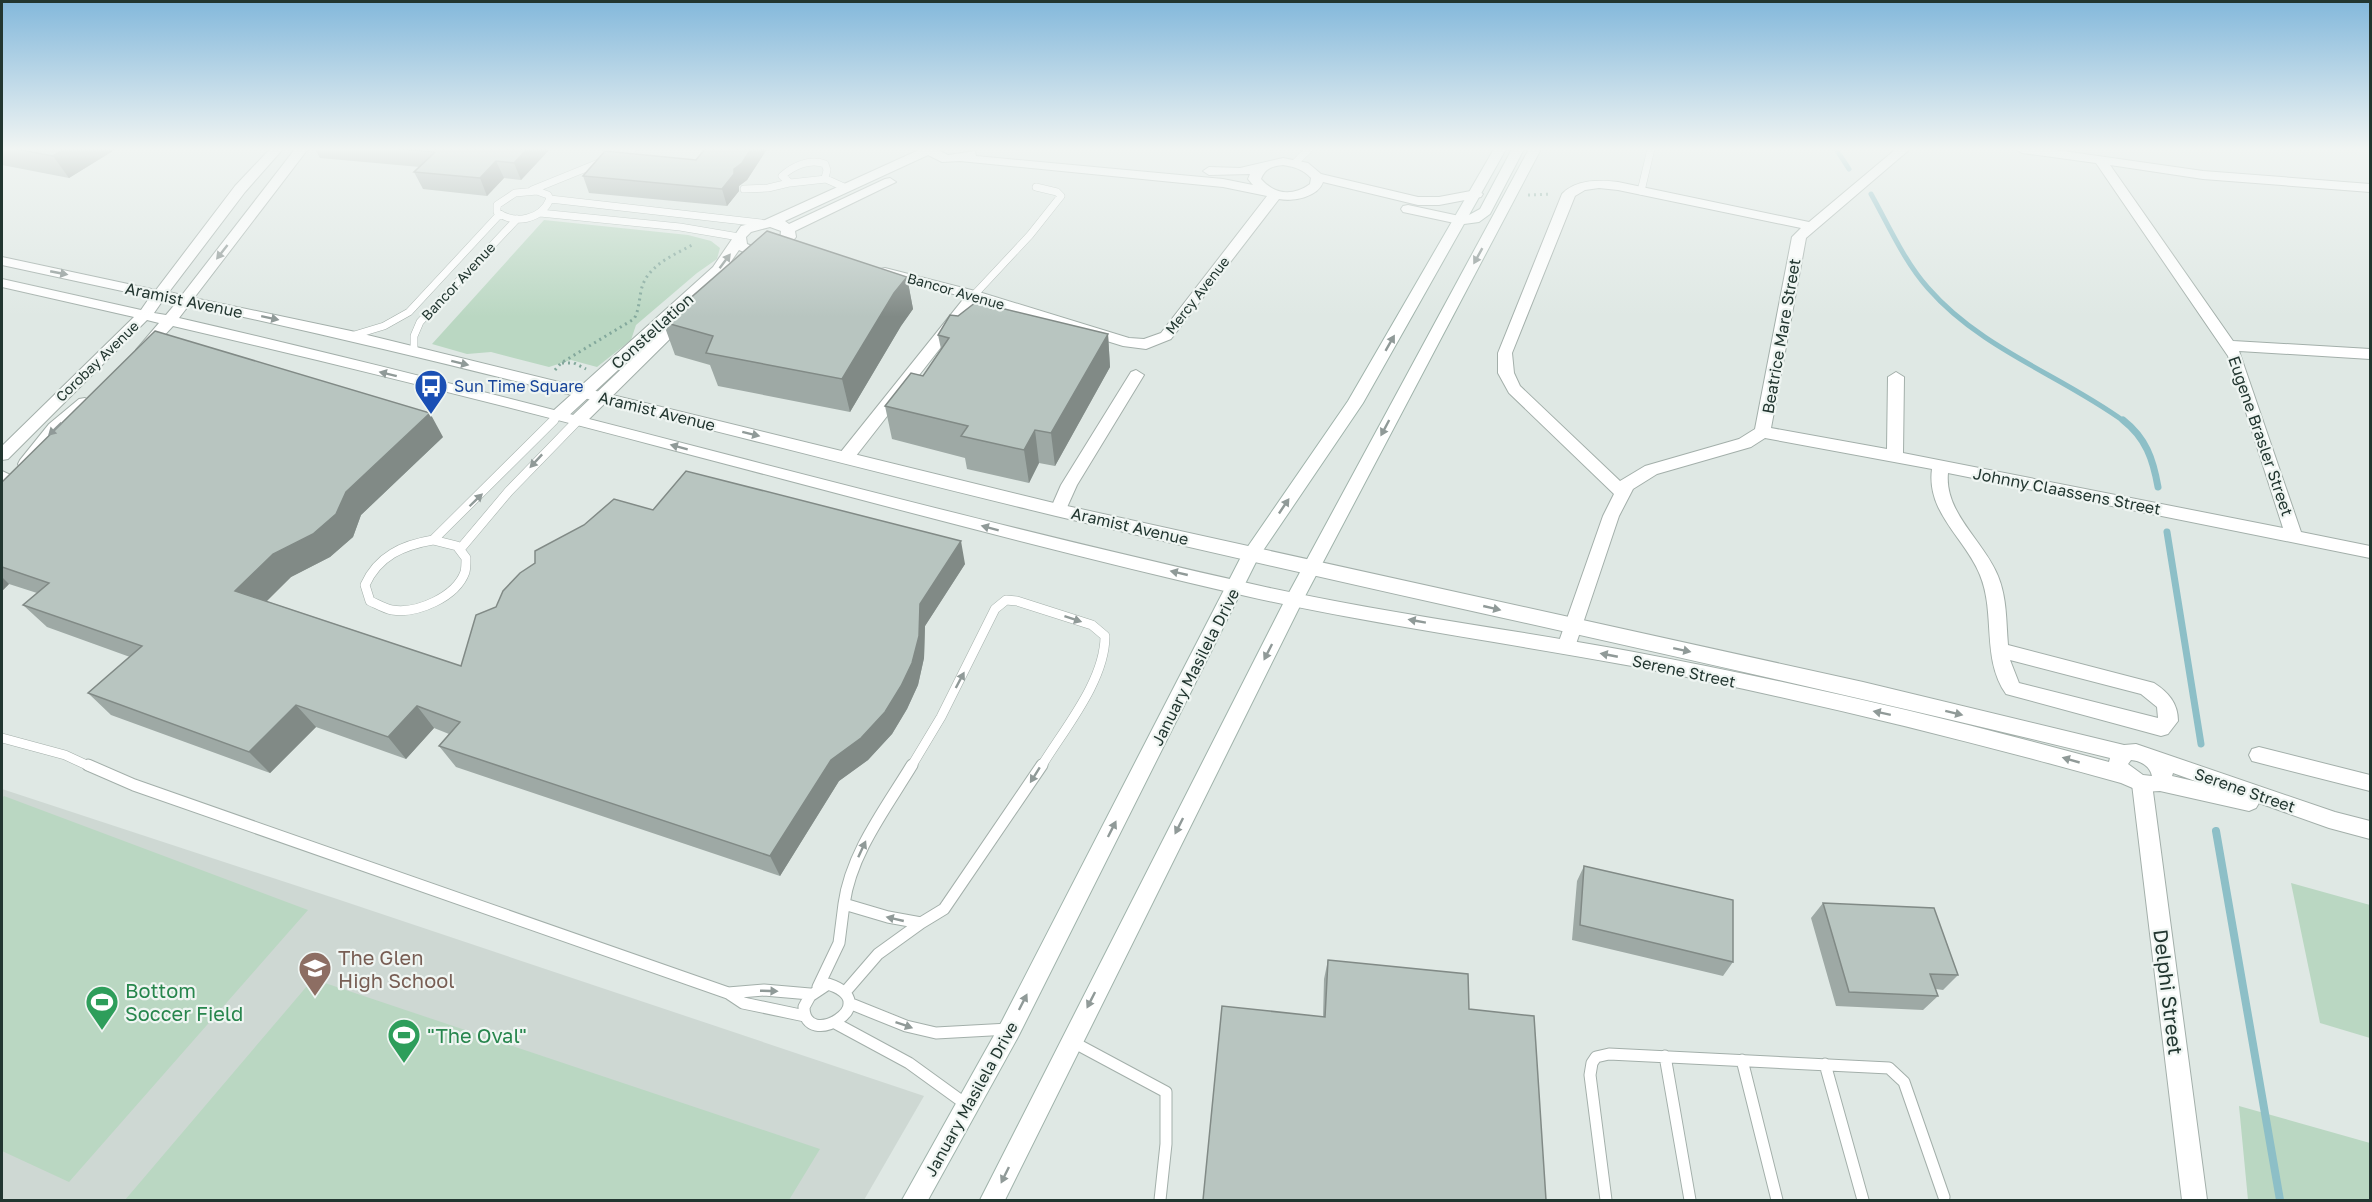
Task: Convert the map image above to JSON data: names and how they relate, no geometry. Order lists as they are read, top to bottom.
{
  "streets": {
    "street": [
      "Bancor Avenue",
      "Mercy Avenue",
      "Aramist Avenue",
      "Constellation",
      "Beatrice Mare Street",
      "Corobay Avenue",
      "Eugene Brasler Street",
      "Johnny Claassens Street",
      "January Masilela Drive",
      "Serene Street",
      "Delphi Street"
    ]
  },
  "crossings": [
    ["Bancor Avenue", "Mercy Avenue"],
    ["Bancor Avenue", "Aramist Avenue"],
    ["Aramist Avenue", "Constellation"],
    ["Aramist Avenue", "Corobay Avenue"],
    ["Aramist Avenue", "January Masilela Drive"],
    ["Aramist Avenue", "Serene Street"],
    ["Beatrice Mare Street", "Johnny Claassens Street"],
    ["Eugene Brasler Street", "Johnny Claassens Street"],
    ["January Masilela Drive", "Serene Street"],
    ["Serene Street", "Delphi Street"]
  ],
  "places": {
    "bus stop": ["Sun Time Square"],
    "school or university": ["The Glen High School"],
    "sports": ["Bottom Soccer Field", "\"The Oval\""]
  }
}
